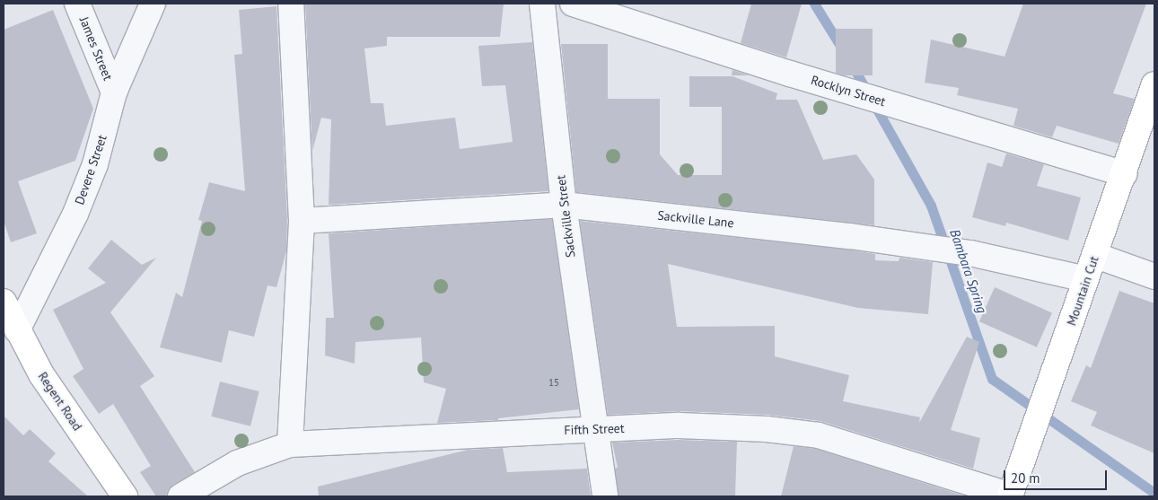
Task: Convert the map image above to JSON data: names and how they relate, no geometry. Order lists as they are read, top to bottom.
{
  "streets": {
    "main road": ["Mountain Cut", "Regent Road"],
    "street": [
      "James Street",
      "Rocklyn Street",
      "Devere Street",
      "Sackville Street",
      "Sackville Lane",
      "Fifth Street"
    ]
  },
  "crossings": [
    ["James Street", "Devere Street"],
    ["Rocklyn Street", "Mountain Cut"],
    ["Devere Street", "Regent Road"],
    ["Sackville Street", "Sackville Lane"],
    ["Sackville Street", "Fifth Street"],
    ["Sackville Lane", "Mountain Cut"],
    ["Mountain Cut", "Fifth Street"]
  ],
  "water": ["Bambara Spring"],
  "house_numbers": ["15"],
  "scale_bar": "20 m"
}
